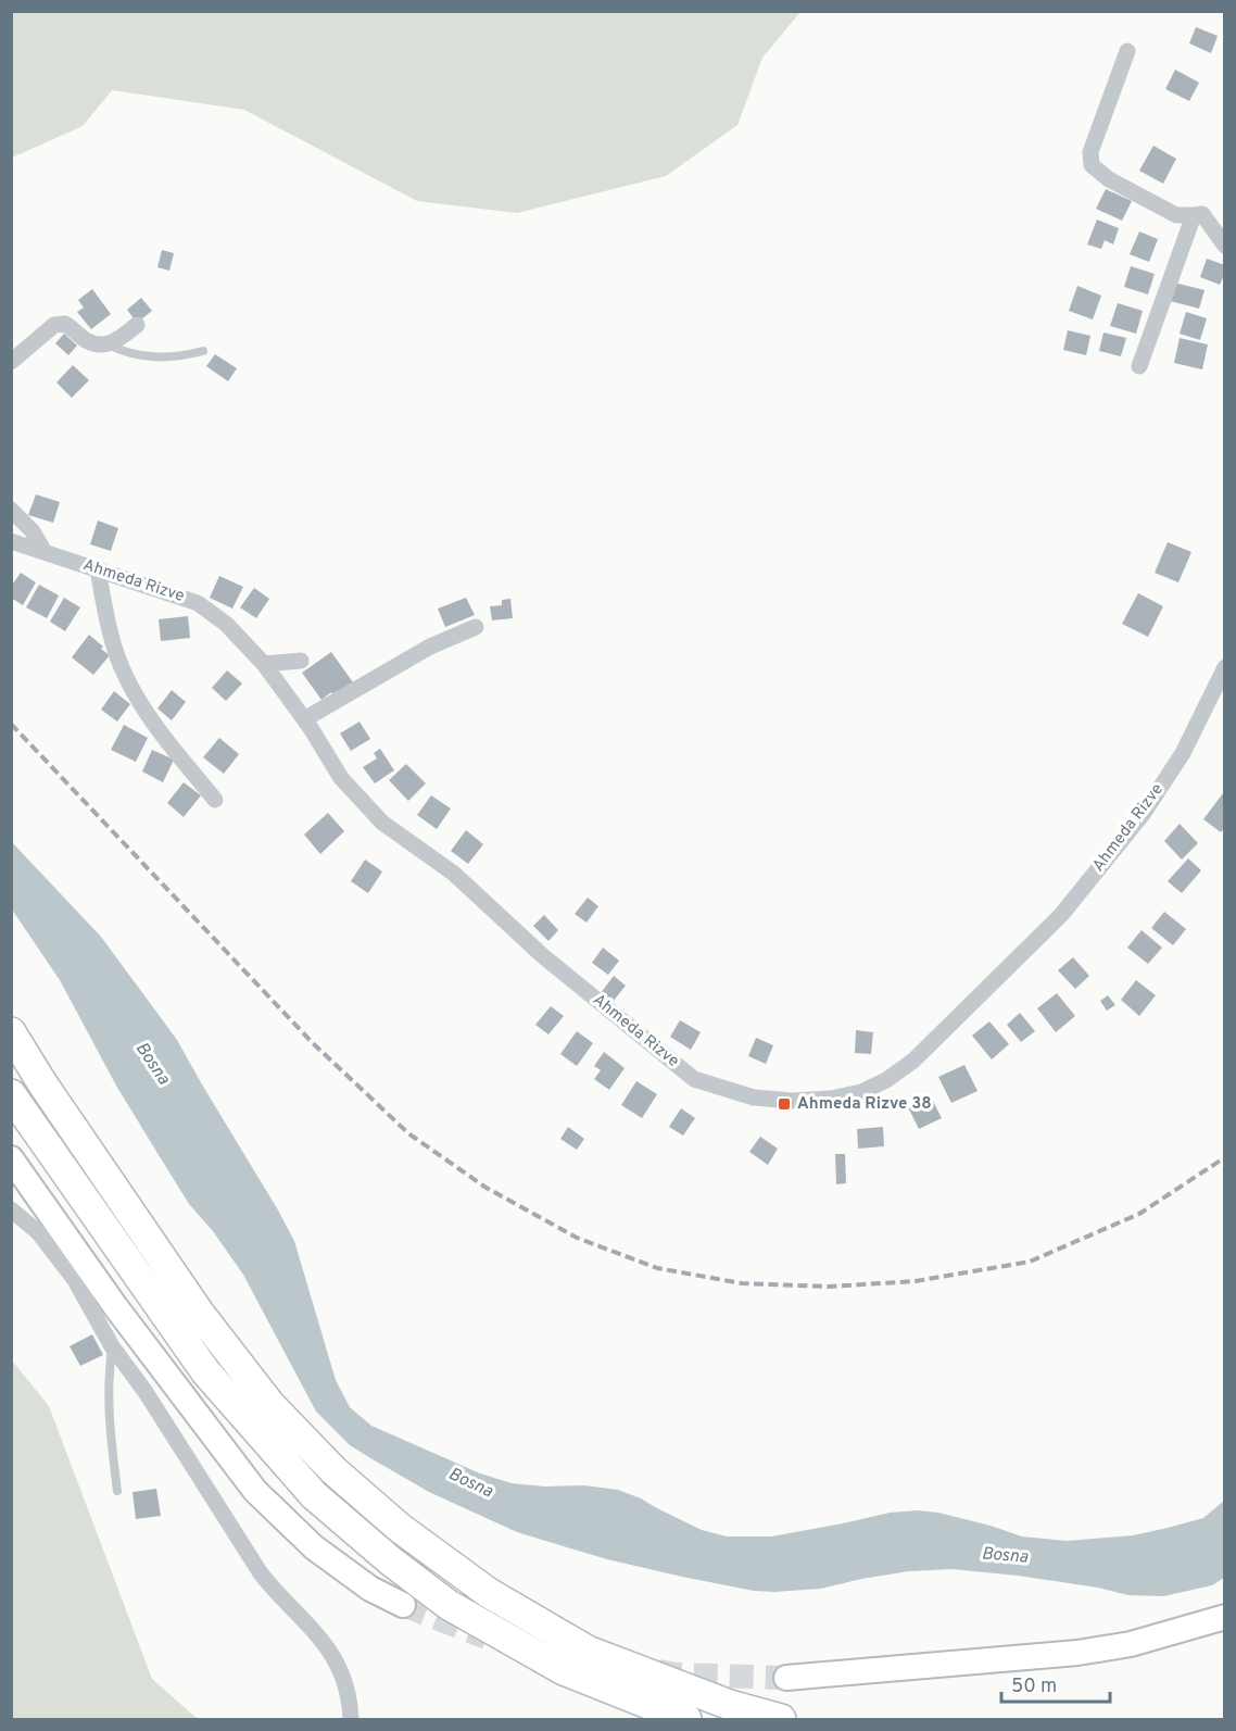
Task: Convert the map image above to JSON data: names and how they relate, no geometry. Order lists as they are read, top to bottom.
{
  "streets": {
    "street": ["Ahmeda Rizve"]
  },
  "water": ["Bosna"],
  "places": {
    "transit": ["Ahmeda Rizve 38"]
  },
  "scale_bar": "50 m"
}
